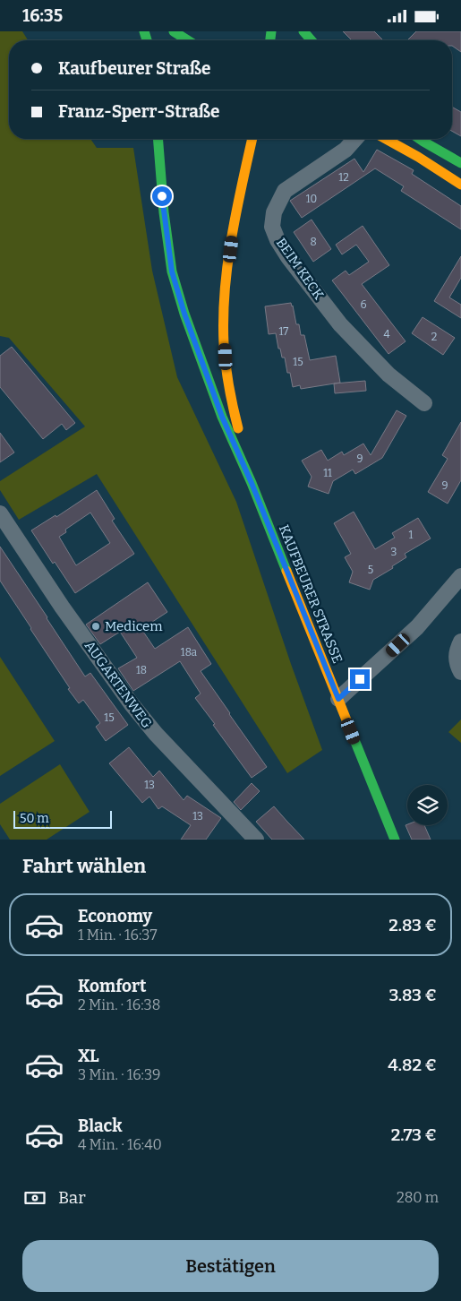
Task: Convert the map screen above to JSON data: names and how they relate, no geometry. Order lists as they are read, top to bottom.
{
  "streets": {
    "street": ["BEIM KECK", "KAUFBEURER STRASSE", "AUGARTENWEG"]
  },
  "places": ["Medicem"],
  "house_numbers": [
    "12",
    "10",
    "8",
    "6",
    "17",
    "4",
    "2",
    "15",
    "9",
    "11",
    "9",
    "1",
    "3",
    "5",
    "18a",
    "18",
    "15",
    "13",
    "13"
  ],
  "scale_bar": "50 m",
  "page": {
    "status": "16:35",
    "banner": ["Kaufbeurer Straße", "Franz-Sperr-Straße"],
    "scale": "50 m",
    "heading": "Fahrt wählen",
    "list": [
      {
        "name": "Economy",
        "note": "1 Min. · 16:37",
        "value": "2.83 €"
      },
      {
        "name": "Komfort",
        "note": "2 Min. · 16:38",
        "value": "3.83 €"
      },
      {
        "name": "XL",
        "note": "3 Min. · 16:39",
        "value": "4.82 €"
      },
      {
        "name": "Black",
        "note": "4 Min. · 16:40",
        "value": "2.73 €"
      }
    ],
    "pay": ["Bar", "280 m"],
    "buttons": "Bestätigen"
  }
}
